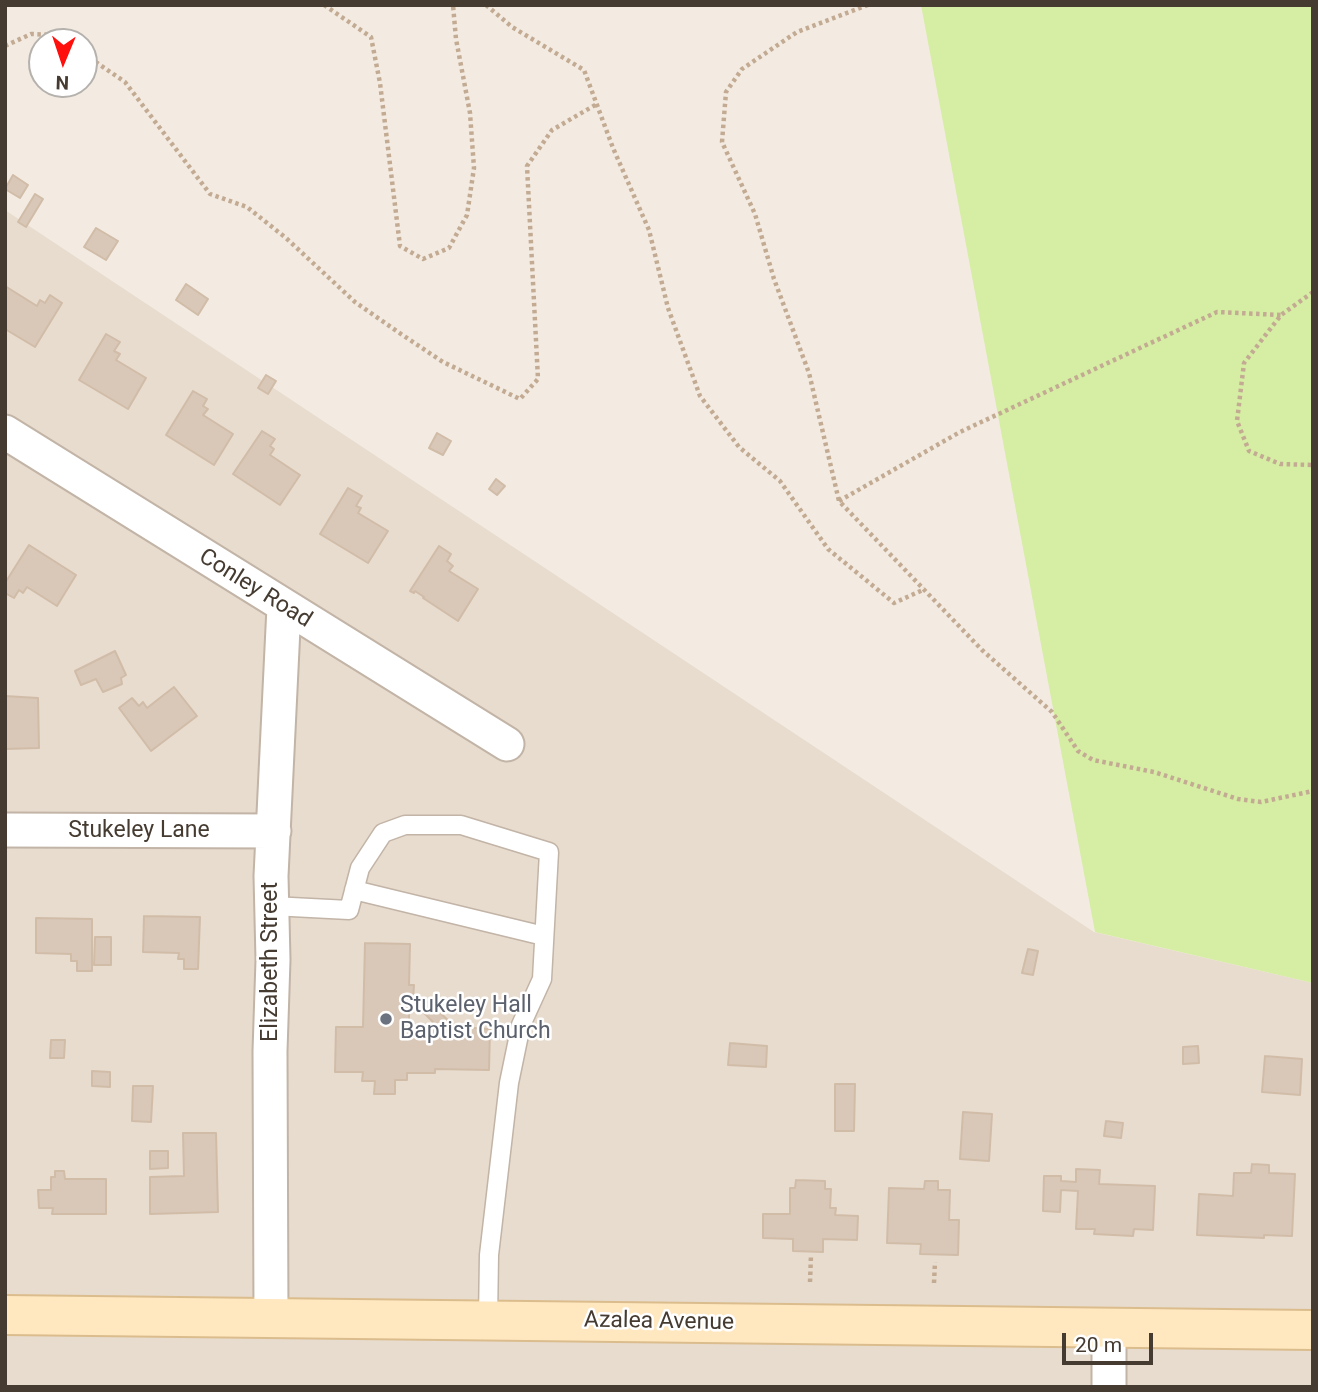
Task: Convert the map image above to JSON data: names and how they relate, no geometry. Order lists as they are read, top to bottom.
{
  "streets": {
    "main road": ["Azalea Avenue"],
    "street": ["Conley Road", "Stukeley Lane", "Elizabeth Street"]
  },
  "crossings": [
    ["Conley Road", "Elizabeth Street"],
    ["Stukeley Lane", "Elizabeth Street"],
    ["Elizabeth Street", "Azalea Avenue"]
  ],
  "places": ["Stukeley Hall Baptist Church"],
  "scale_bar": "20 m",
  "north": "bottom"
}
